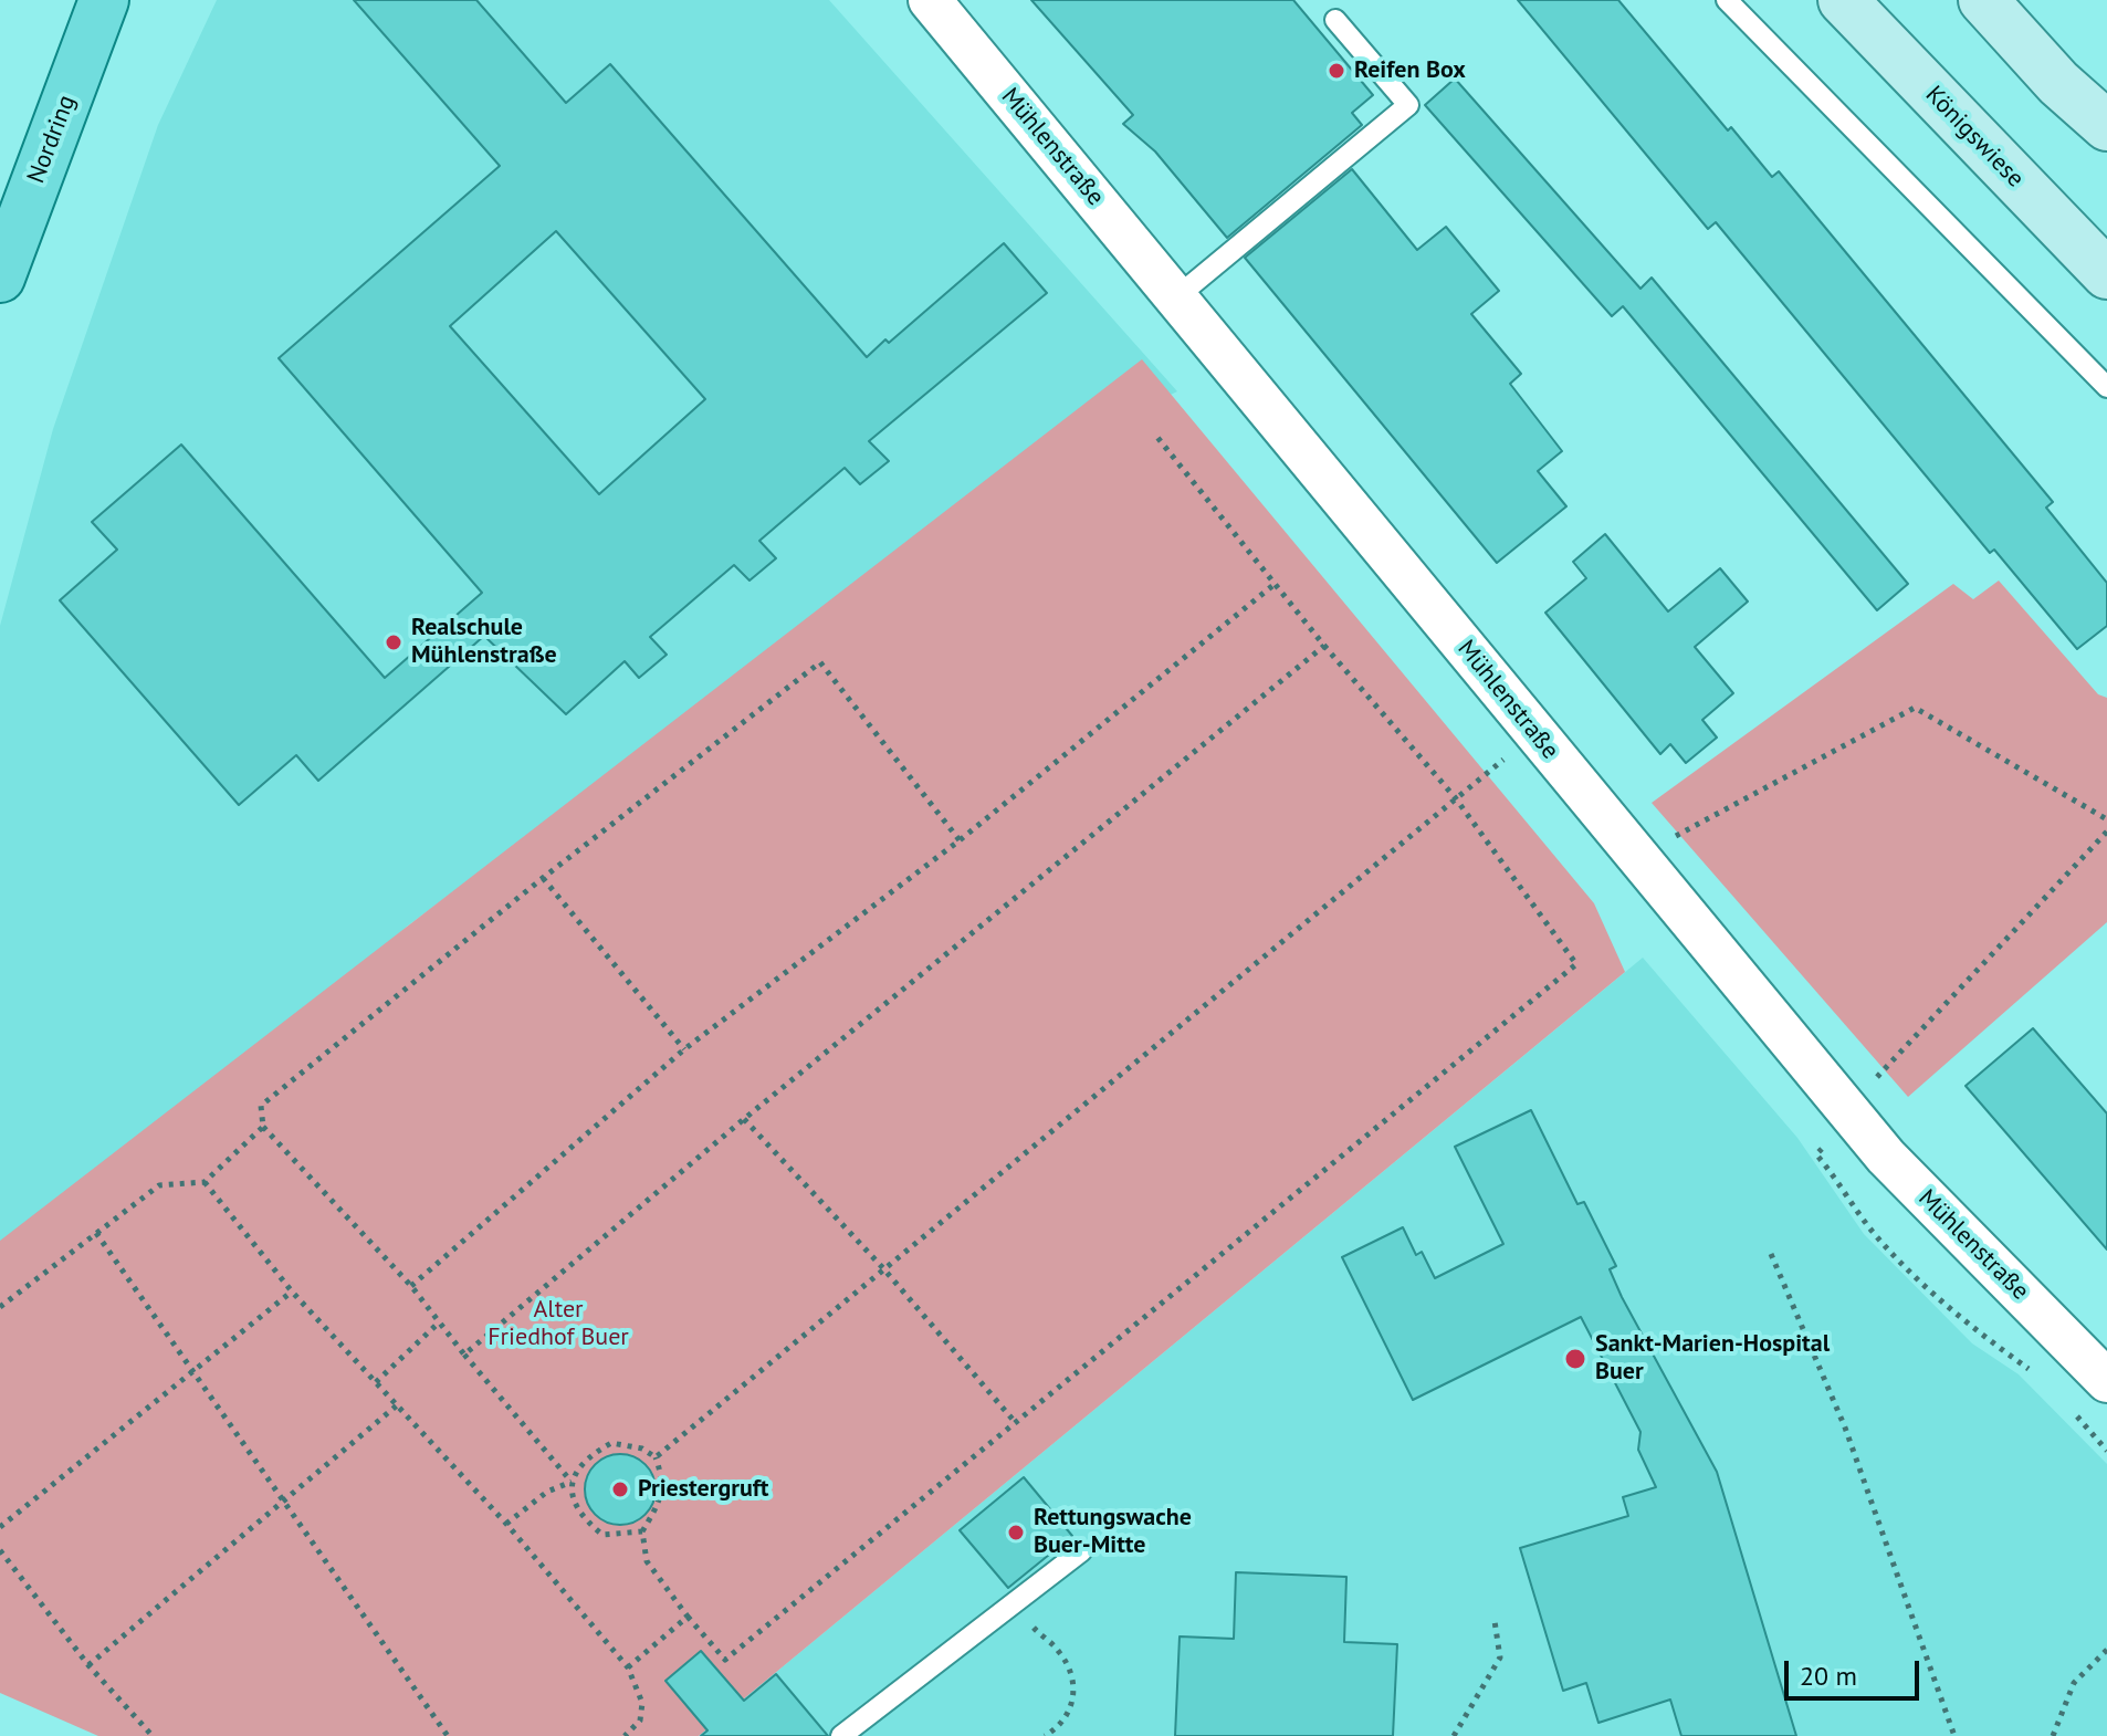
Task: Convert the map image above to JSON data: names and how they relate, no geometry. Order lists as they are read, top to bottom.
{
  "streets": {
    "main road": ["Königswiese", "Nordring"],
    "street": ["Mühlenstraße"]
  },
  "parks": ["Alter Friedhof Buer"],
  "places": [
    "Reifen Box",
    "Realschule Mühlenstraße",
    "Sankt-Marien-Hospital Buer",
    "Priestergruft",
    "Rettungswache Buer-Mitte"
  ],
  "scale_bar": "20 m"
}
